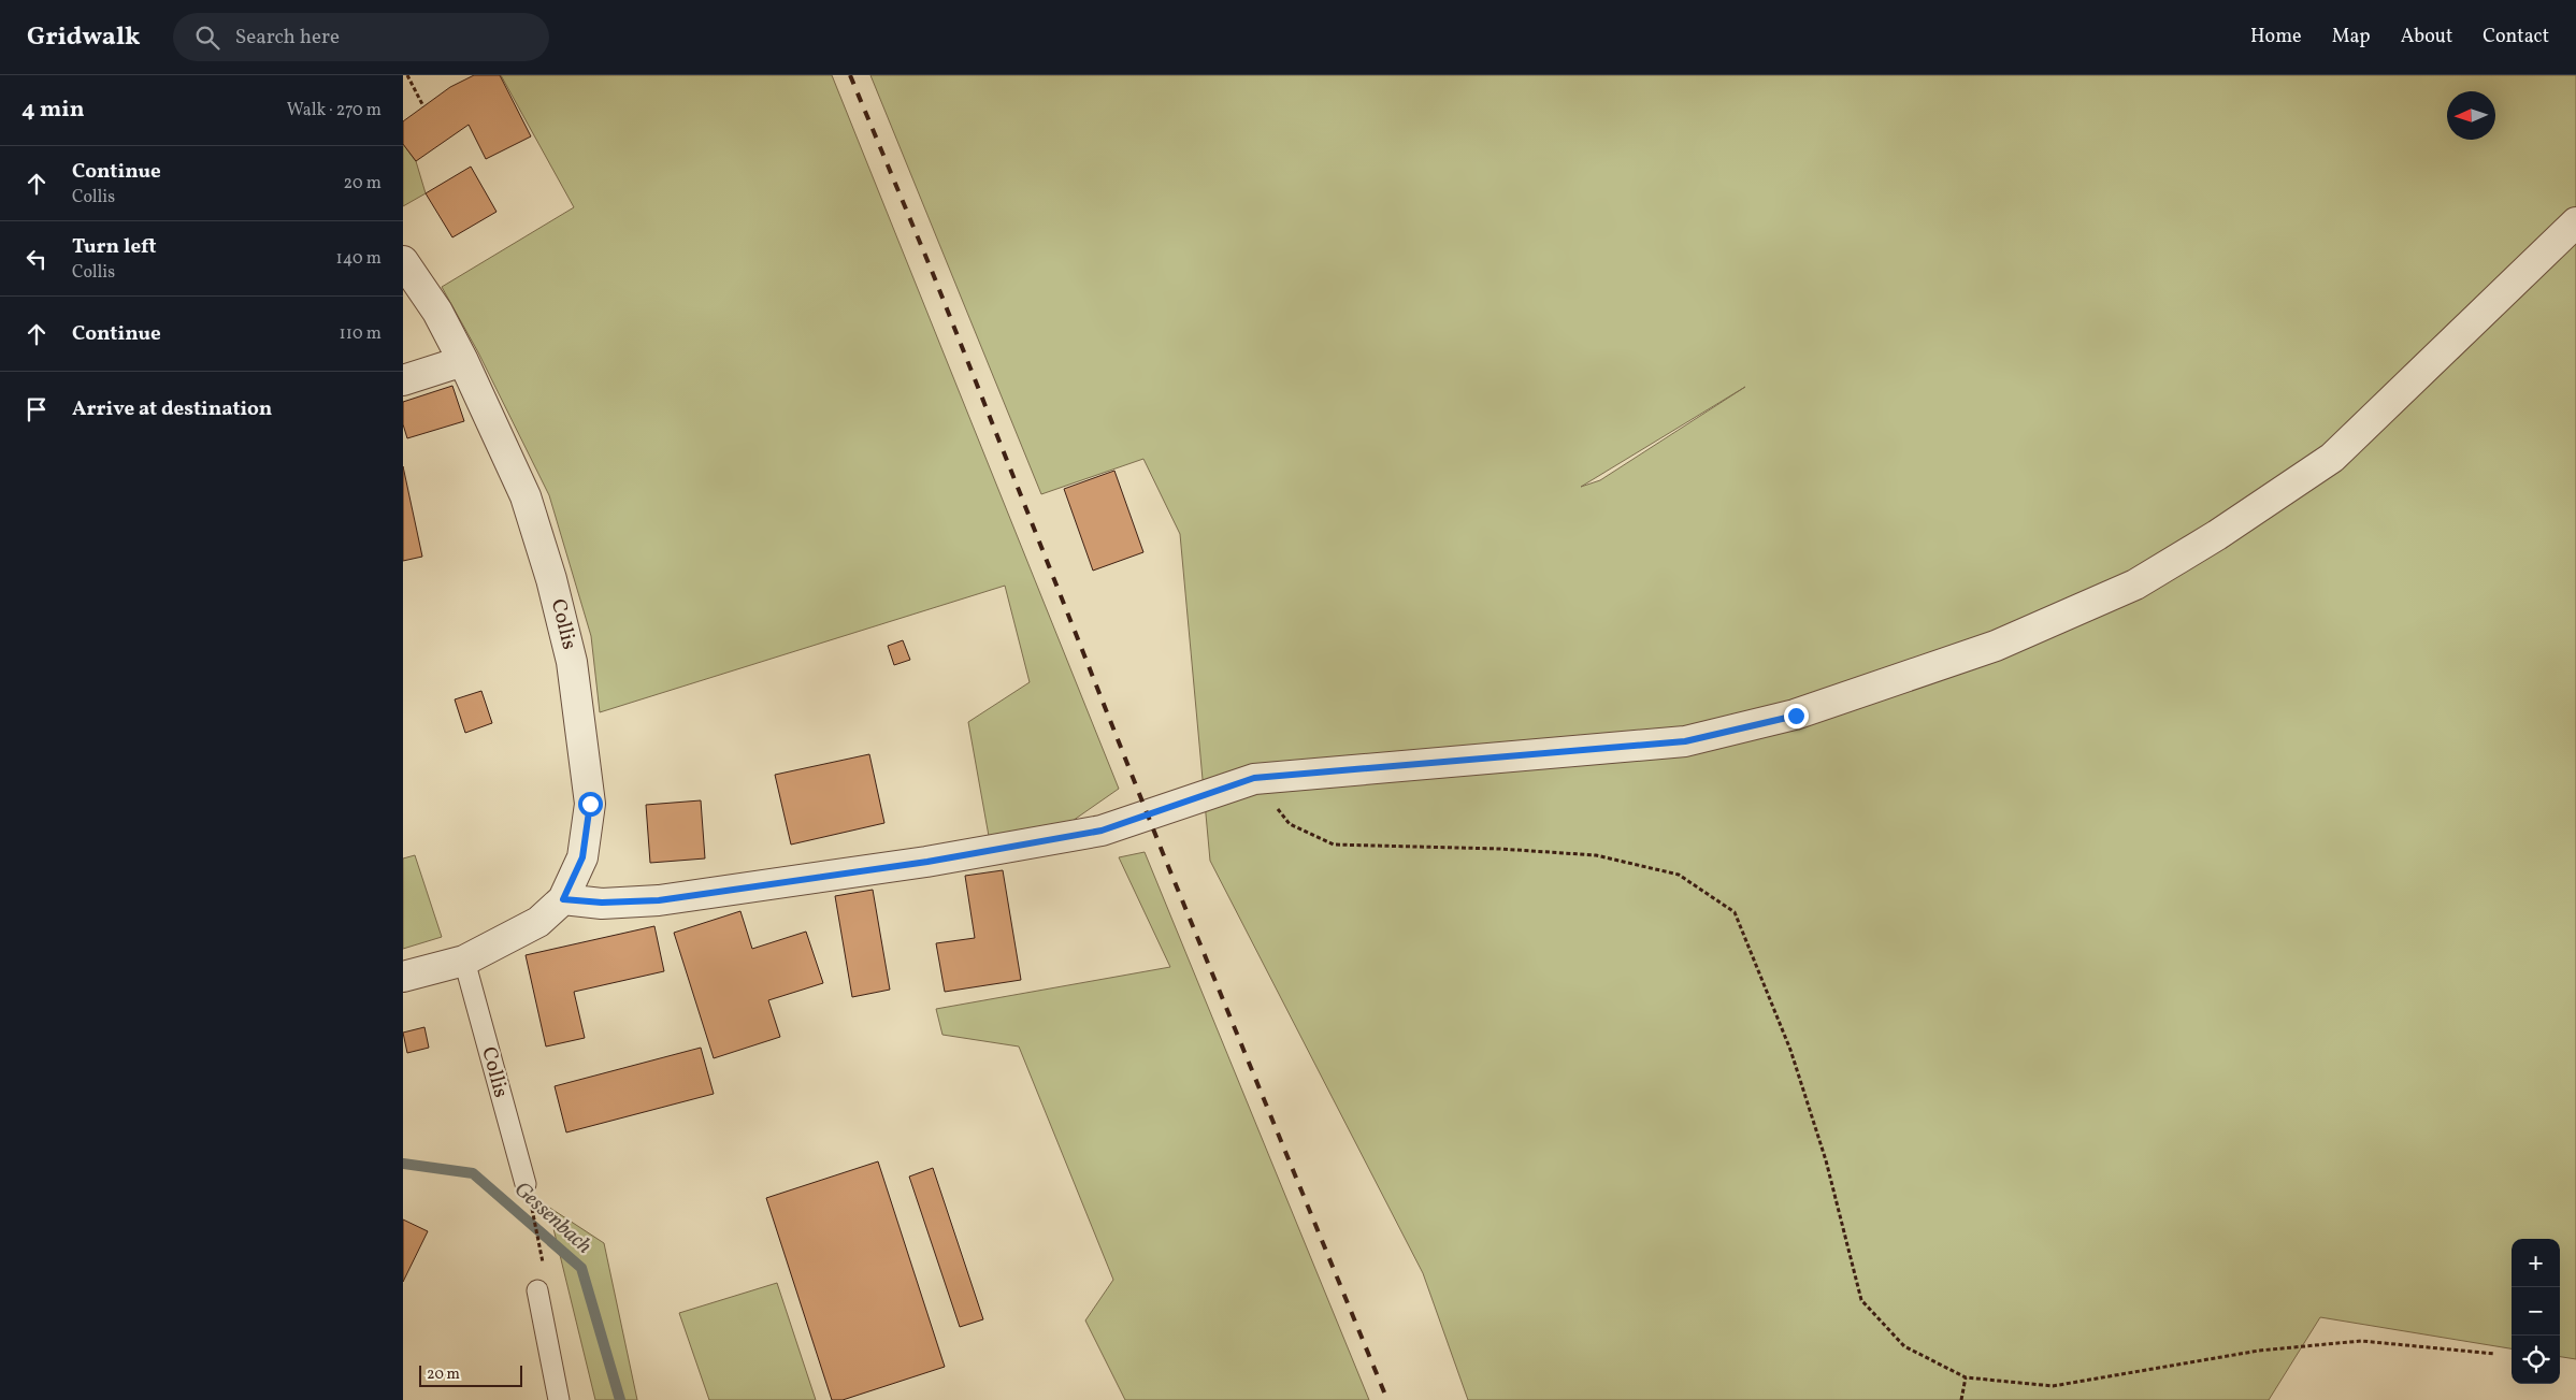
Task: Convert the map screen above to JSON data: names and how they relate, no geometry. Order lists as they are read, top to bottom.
{
  "streets": {
    "street": ["Collis"]
  },
  "water": ["Gessenbach"],
  "scale_bar": "20 m",
  "north": "left",
  "page": {
    "header": "Gridwalk",
    "search": "Search here",
    "nav": [
      "Home",
      "Map",
      "About",
      "Contact"
    ],
    "heading": ["4 min", "Walk · 270 m"],
    "list": [
      ["Continue", "Collis", "20 m"],
      ["Turn left", "Collis", "140 m"],
      ["Continue", "110 m"],
      "Arrive at destination"
    ],
    "map_buttons": ["+", "−"],
    "scale": "20 m"
  }
}
